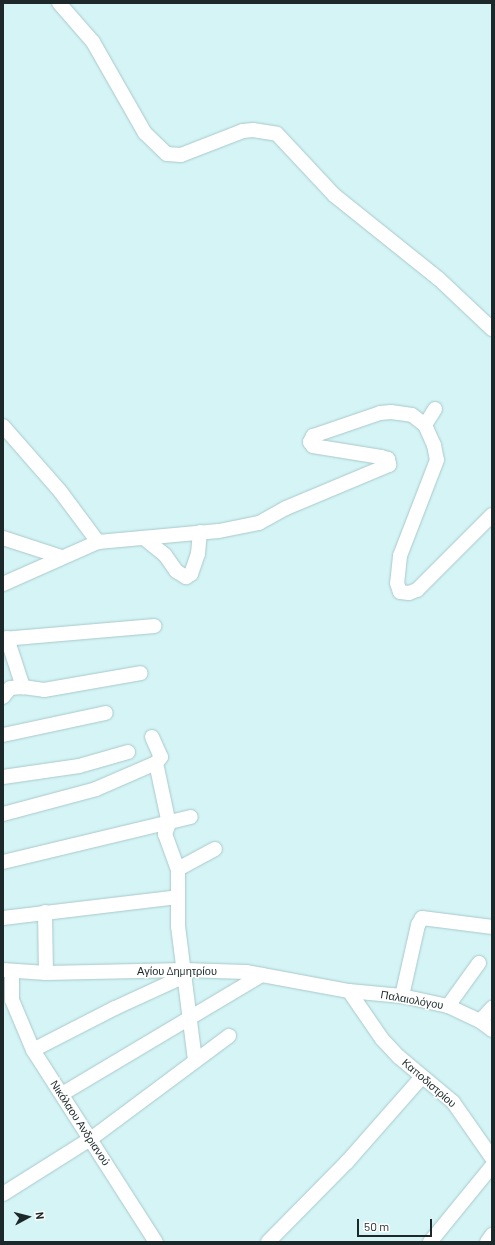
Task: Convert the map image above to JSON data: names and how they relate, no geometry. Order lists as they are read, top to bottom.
{
  "streets": {
    "street": [
      "Αγίου Δημητρίου",
      "Παλαιολόγου",
      "Καποδιστρίου",
      "Νικόλαου Ανδριανού"
    ]
  },
  "crossings": [
    ["Αγίου Δημητρίου", "Παλαιολόγου"],
    ["Αγίου Δημητρίου", "Καποδιστρίου"],
    ["Παλαιολόγου", "Καποδιστρίου"]
  ],
  "scale_bar": "50 m",
  "north": "right"
}
